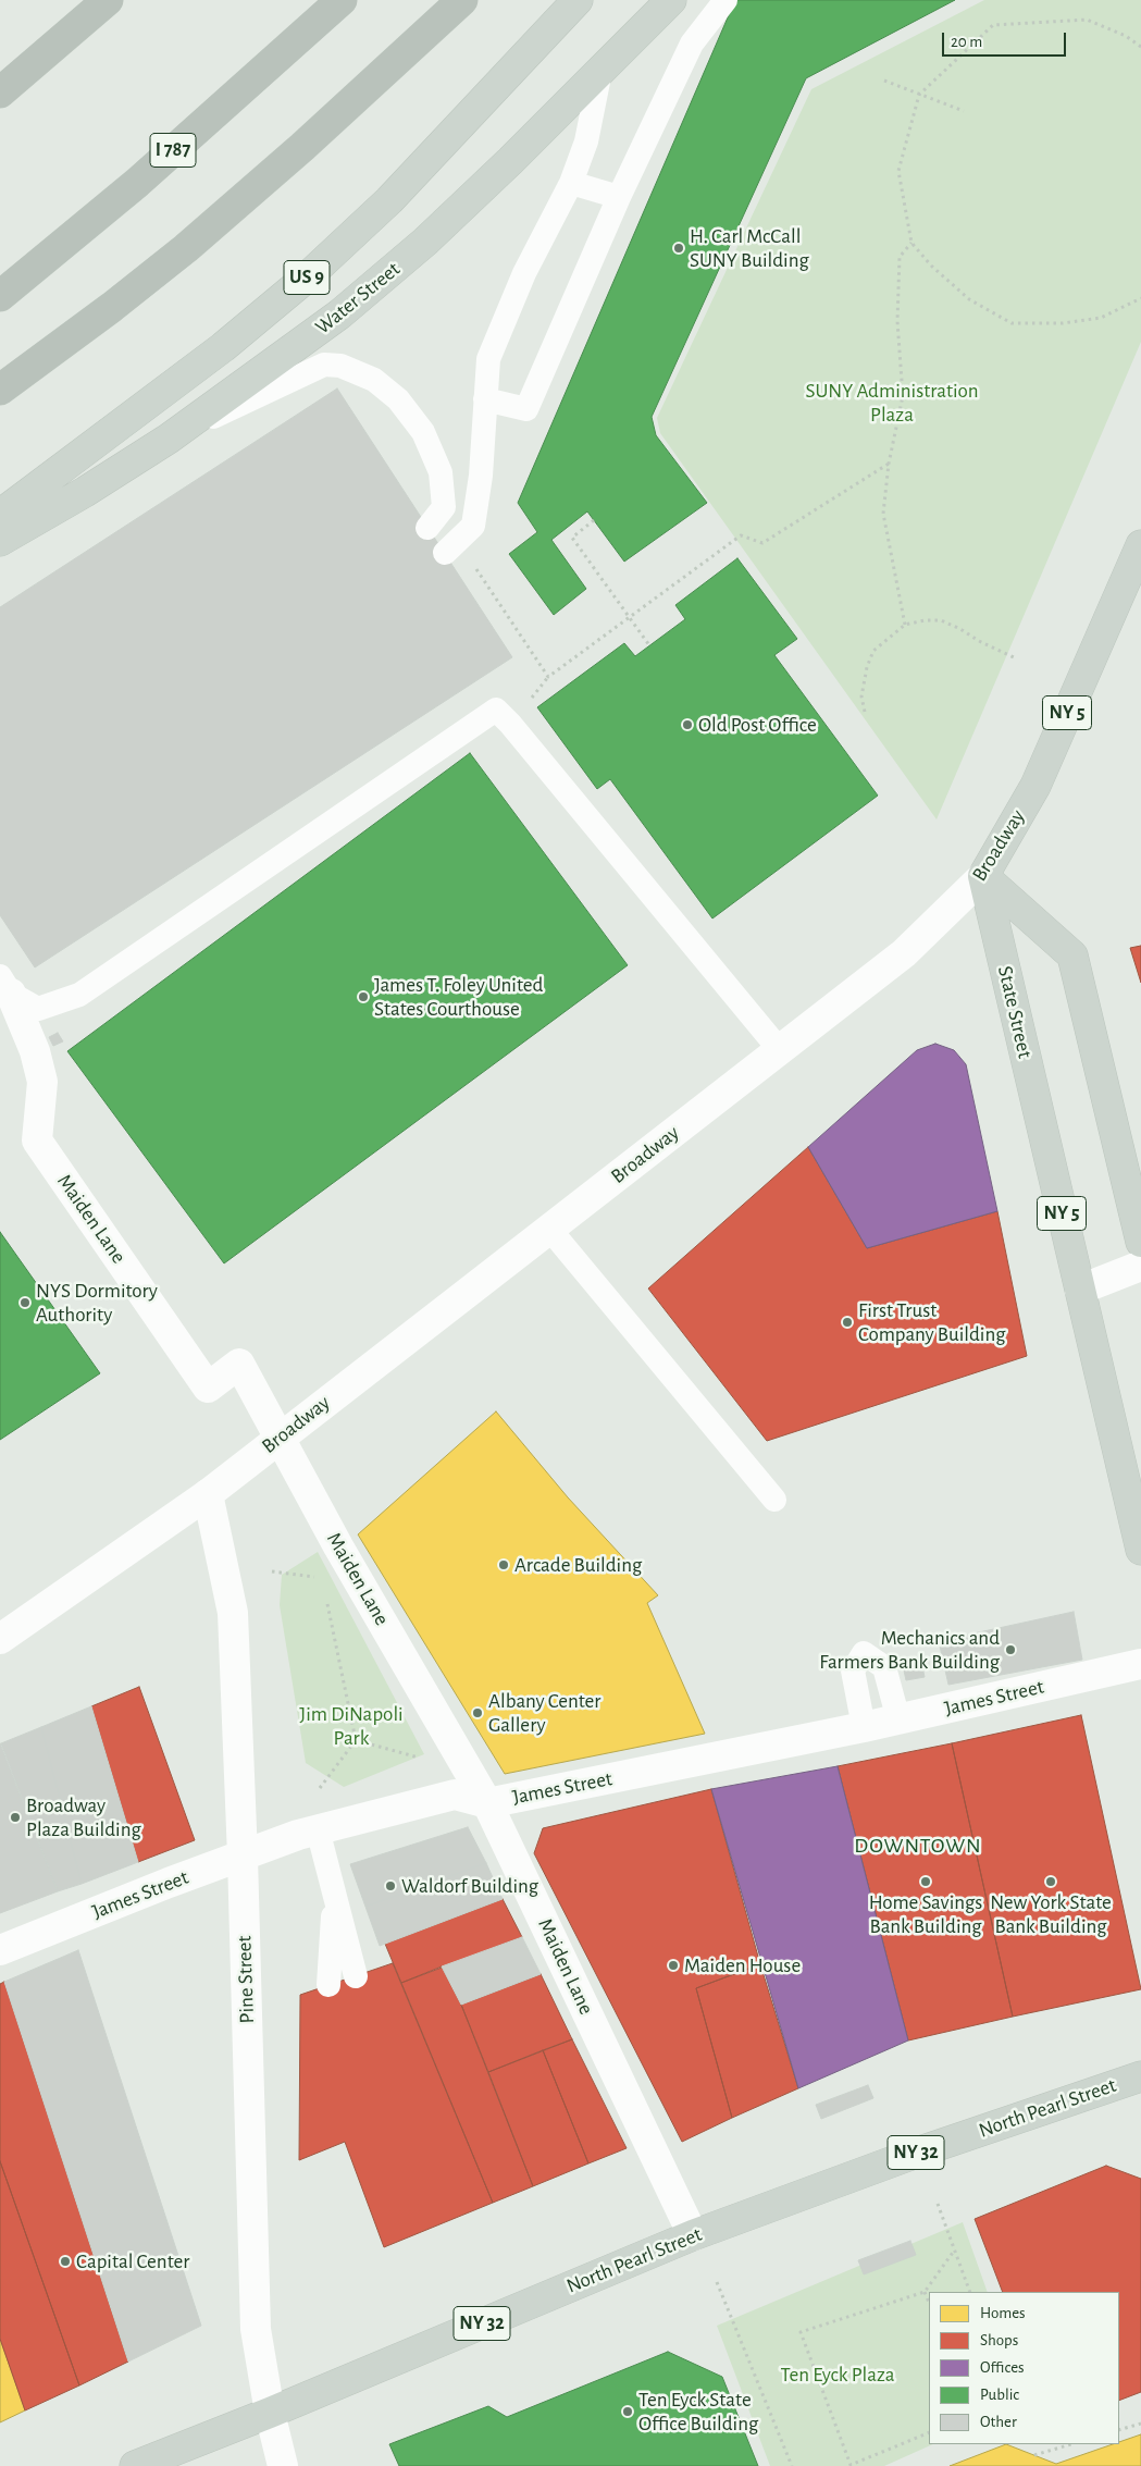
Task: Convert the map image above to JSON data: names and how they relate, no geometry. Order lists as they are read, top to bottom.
{
  "streets": {
    "highway": ["I 787"],
    "main road": [
      "US 9",
      "Water Street",
      "NY 5",
      "Broadway",
      "State Street",
      "North Pearl Street",
      "NY 32"
    ],
    "street": ["Maiden Lane", "James Street", "Pine Street"]
  },
  "crossings": [
    ["Broadway", "State Street"],
    ["Broadway", "Maiden Lane"],
    ["Broadway", "Pine Street"],
    ["Maiden Lane", "James Street"],
    ["Maiden Lane", "North Pearl Street"],
    ["James Street", "Pine Street"],
    ["Pine Street", "North Pearl Street"]
  ],
  "districts": ["DOWNTOWN"],
  "parks": ["SUNY Administration Plaza", "Jim DiNapoli Park", "Ten Eyck Plaza"],
  "places": [
    "H. Carl McCall SUNY Building",
    "Old Post Office",
    "James T. Foley United States Courthouse",
    "NYS Dormitory Authority",
    "First Trust Company Building",
    "Arcade Building",
    "Mechanics and Farmers Bank Building",
    "Albany Center Gallery",
    "Broadway Plaza Building",
    "Home Savings Bank Building",
    "New York State Bank Building",
    "Waldorf Building",
    "Maiden House",
    "Capital Center",
    "Ten Eyck State Office Building"
  ],
  "legend": [
    "Homes",
    "Shops",
    "Offices",
    "Public",
    "Other"
  ],
  "scale_bar": "20 m"
}
